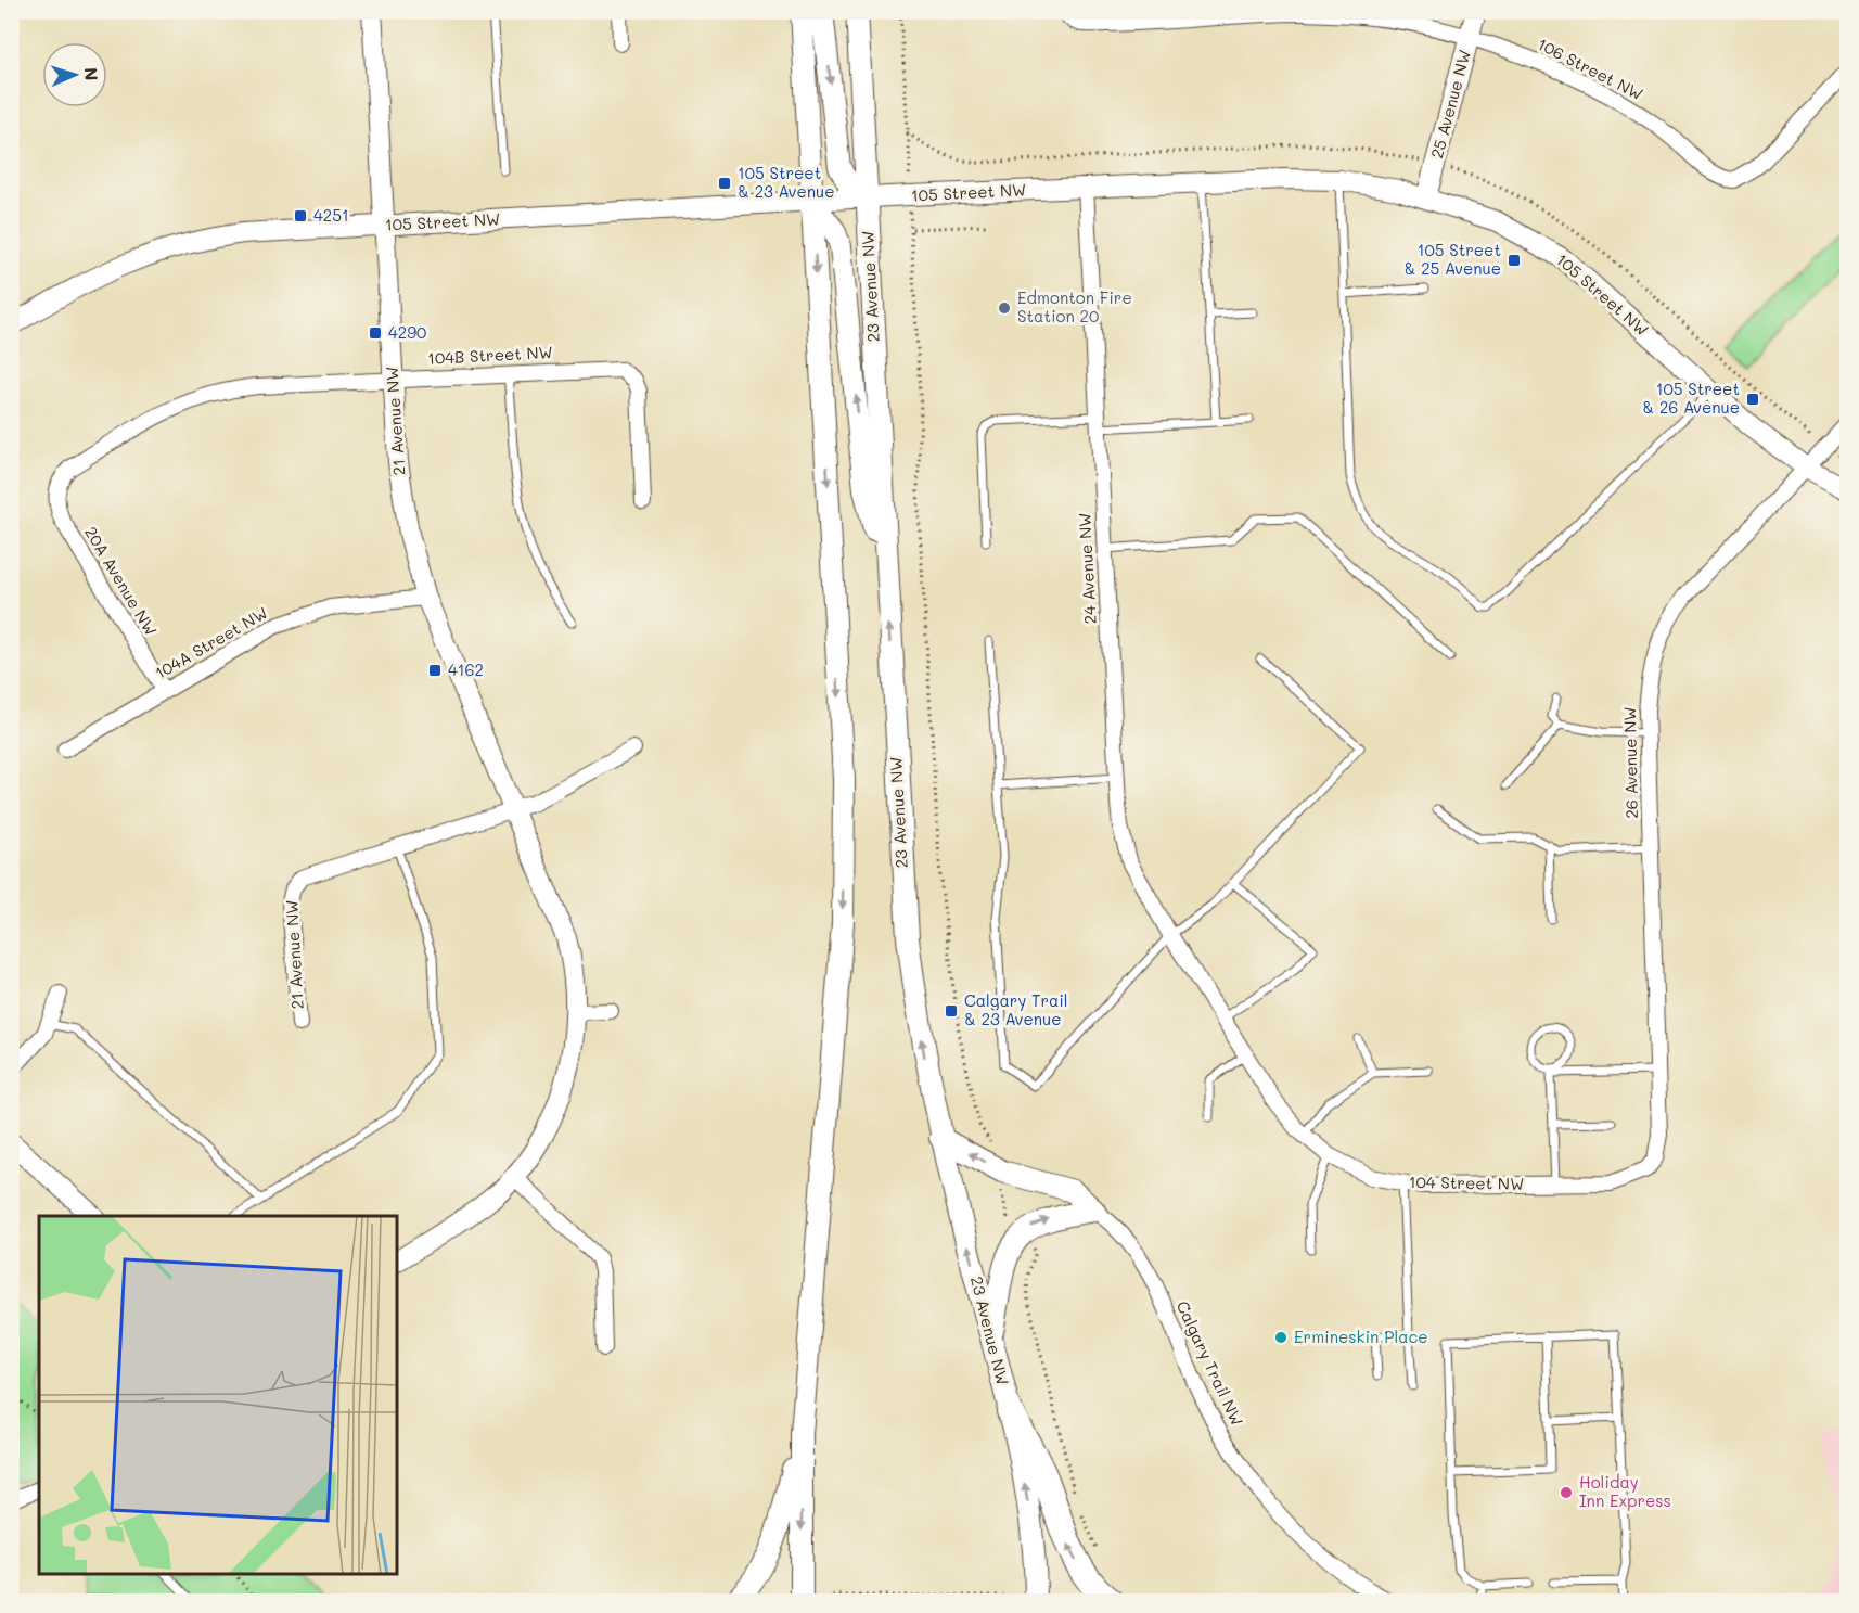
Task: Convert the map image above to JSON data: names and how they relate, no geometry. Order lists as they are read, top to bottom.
{
  "streets": {
    "main road": ["23 Avenue NW"],
    "street": [
      "106 Street NW",
      "25 Avenue NW",
      "105 Street NW",
      "104B Street NW",
      "21 Avenue NW",
      "24 Avenue NW",
      "20A Avenue NW",
      "104A Street NW",
      "26 Avenue NW",
      "104 Street NW",
      "Calgary Trail NW"
    ]
  },
  "crossings": [
    ["106 Street NW", "25 Avenue NW"],
    ["25 Avenue NW", "105 Street NW"],
    ["105 Street NW", "23 Avenue NW"],
    ["105 Street NW", "21 Avenue NW"],
    ["105 Street NW", "24 Avenue NW"],
    ["105 Street NW", "26 Avenue NW"],
    ["104B Street NW", "21 Avenue NW"],
    ["104B Street NW", "20A Avenue NW"],
    ["21 Avenue NW", "104A Street NW"],
    ["24 Avenue NW", "104 Street NW"],
    ["20A Avenue NW", "104A Street NW"],
    ["26 Avenue NW", "104 Street NW"]
  ],
  "places": {
    "transit": [
      "105 Street & 23 Avenue",
      "4251",
      "105 Street & 25 Avenue",
      "4290",
      "105 Street & 26 Avenue",
      "4162",
      "Calgary Trail & 23 Avenue"
    ],
    "other": ["Edmonton Fire Station 20", "Ermineskin Place", "Holiday Inn Express"]
  },
  "north": "right"
}
